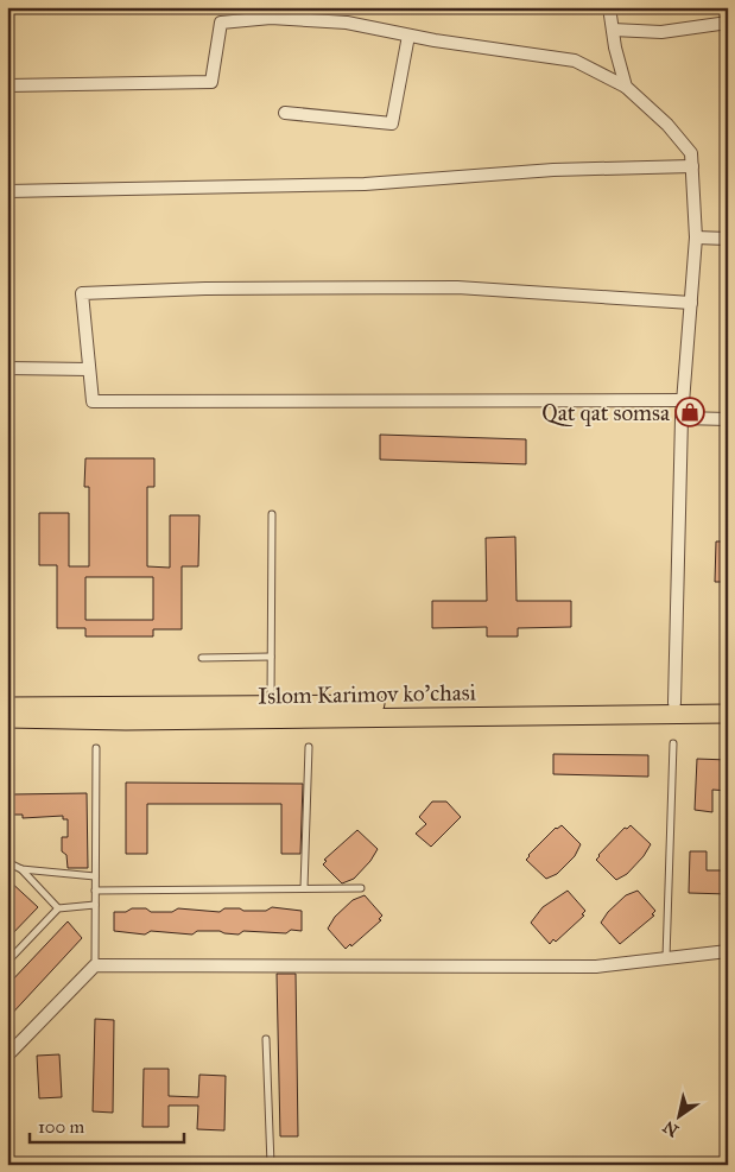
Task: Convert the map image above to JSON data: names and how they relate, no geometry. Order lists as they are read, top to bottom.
{
  "streets": {
    "main road": ["Islom Karimov ko'chasi"]
  },
  "places": {
    "shop": ["Qat qat somsa"]
  },
  "scale_bar": "100 m",
  "north": "bottom left"
}
